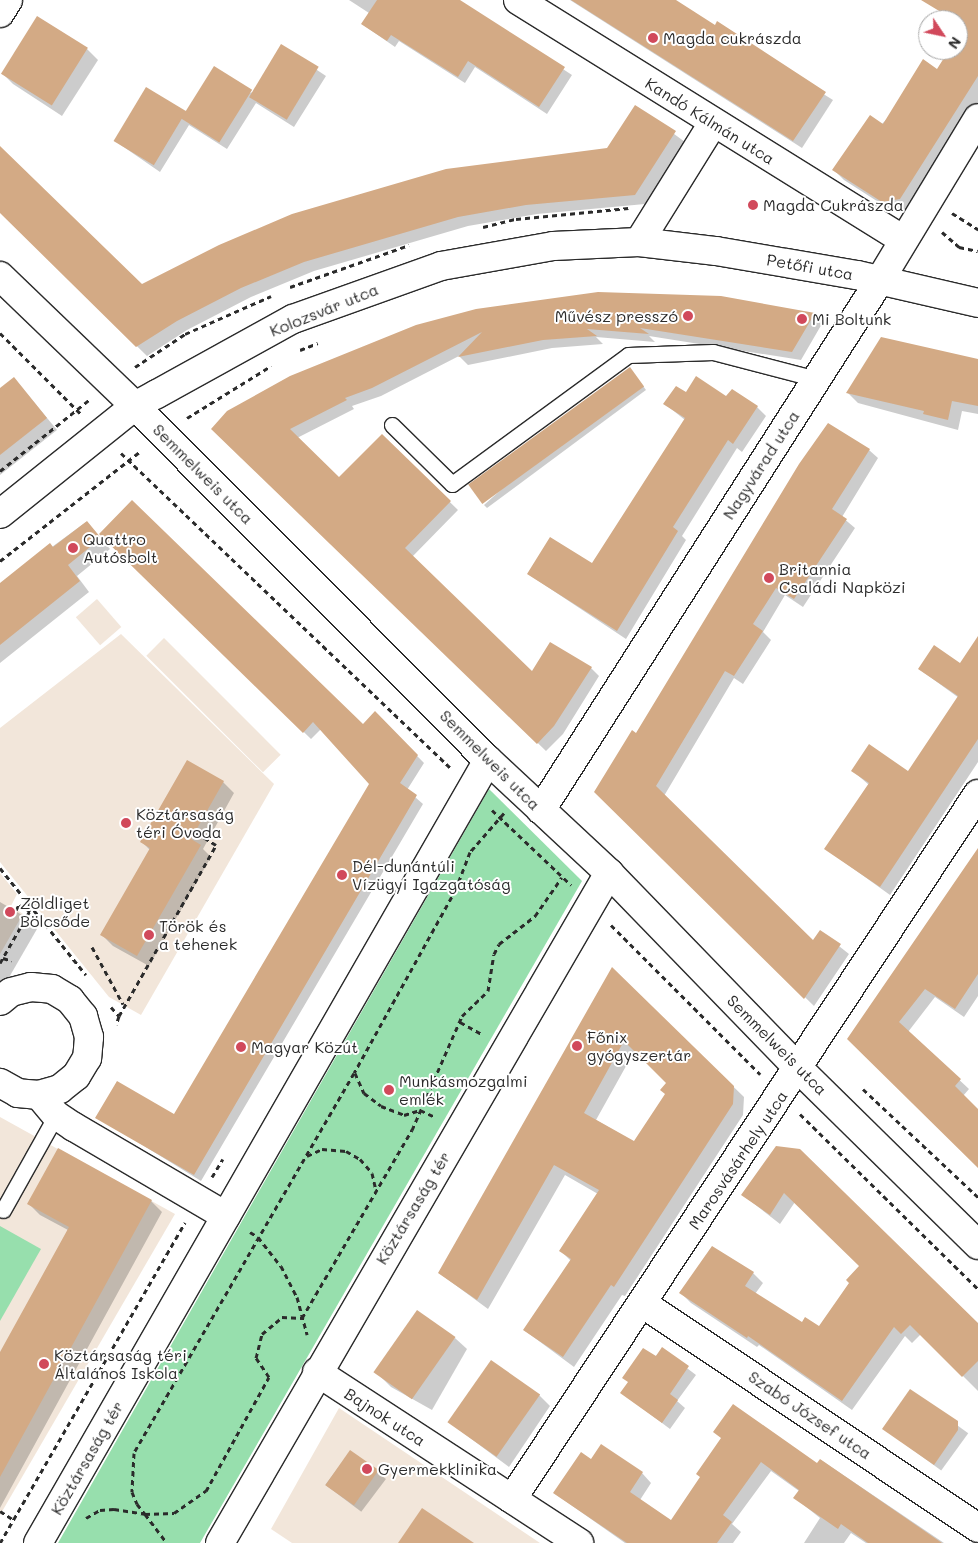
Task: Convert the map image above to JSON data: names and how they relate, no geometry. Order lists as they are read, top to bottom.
{
  "streets": {
    "street": [
      "Kandó Kálmán utca",
      "Petőfi utca",
      "Kolozsvár utca",
      "Nagyvárad utca",
      "Semmelweis utca",
      "Marosvásárhely utca",
      "Köztársaság tér",
      "Szabó József utca",
      "Bajnok utca"
    ]
  },
  "crossings": [
    ["Kandó Kálmán utca", "Nagyvárad utca"],
    ["Petőfi utca", "Kolozsvár utca"],
    ["Petőfi utca", "Nagyvárad utca"],
    ["Kolozsvár utca", "Semmelweis utca"],
    ["Nagyvárad utca", "Semmelweis utca"],
    ["Semmelweis utca", "Marosvásárhely utca"],
    ["Semmelweis utca", "Köztársaság tér"],
    ["Marosvásárhely utca", "Szabó József utca"],
    ["Marosvásárhely utca", "Bajnok utca"],
    ["Köztársaság tér", "Bajnok utca"]
  ],
  "places": [
    "Magda cukrászda",
    "Magda Cukrászda",
    "Művész presszó",
    "Mi Boltunk",
    "Quattro Autósbolt",
    "Britannia Családi Napközi",
    "Köztársaság téri Óvoda",
    "Dél-dunántúli Vízügyi Igazgatóság",
    "Zöldliget Bölcsőde",
    "Török és a tehenek",
    "Főnix gyógyszertár",
    "Magyar Közút",
    "Munkásmozgalmi emlék",
    "Köztársaság téri Általános Iskola",
    "Gyermekklinika"
  ],
  "north": "bottom right"
}
